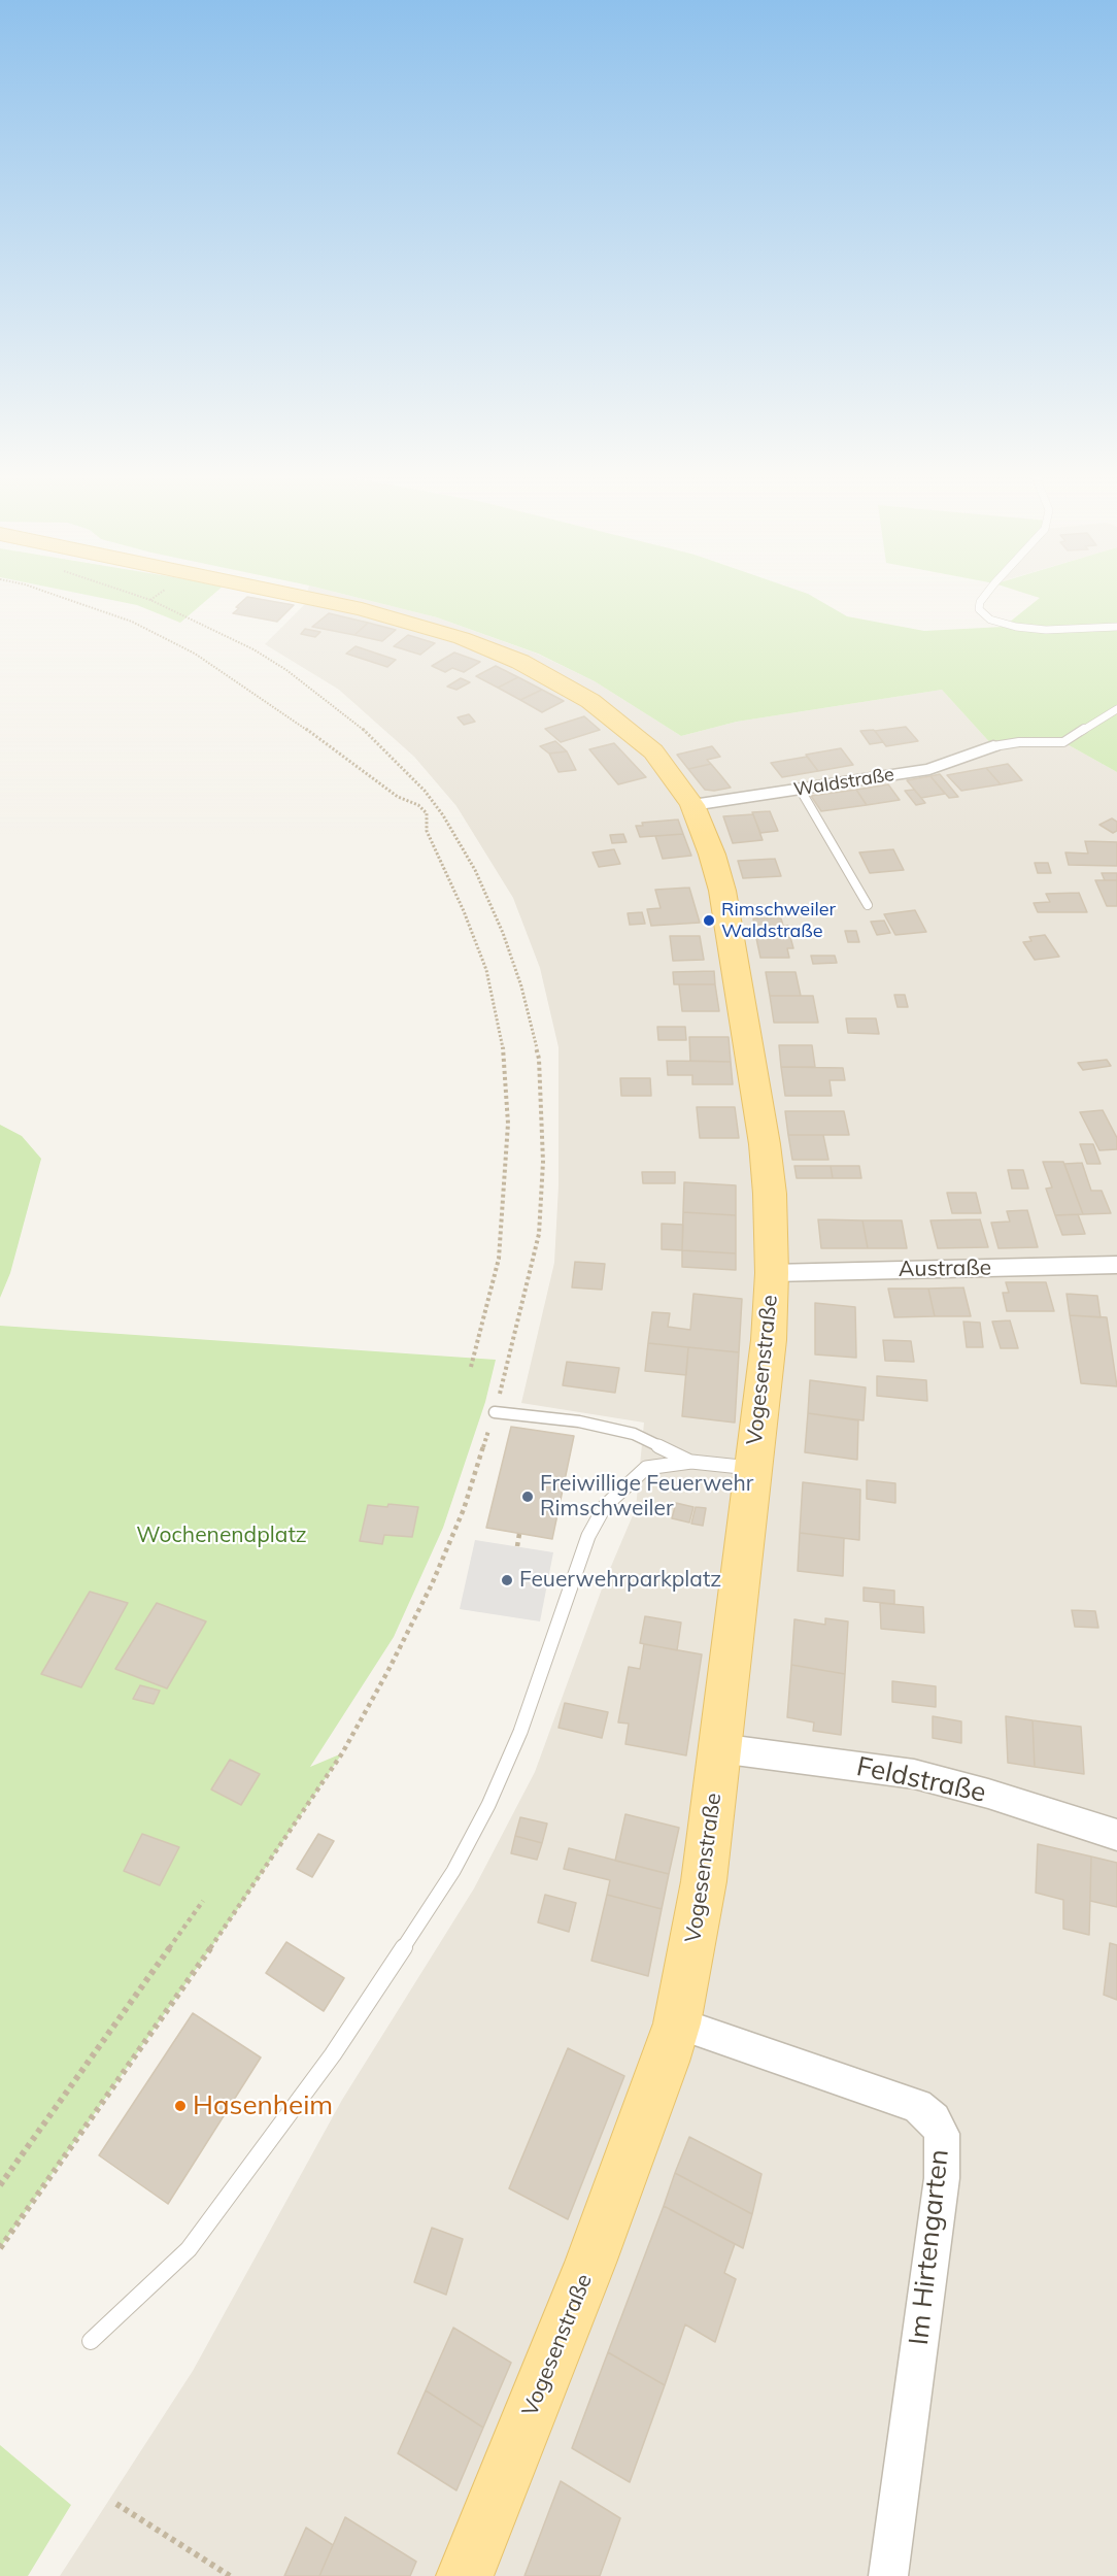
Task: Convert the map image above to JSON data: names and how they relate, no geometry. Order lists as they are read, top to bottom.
{
  "streets": {
    "main road": ["Vogesenstraße"],
    "street": [
      "Waldstraße",
      "Austraße",
      "Feldstraße",
      "Im Hirtengarten"
    ]
  },
  "crossings": [
    ["Waldstraße", "Vogesenstraße"],
    ["Austraße", "Vogesenstraße"],
    ["Vogesenstraße", "Feldstraße"],
    ["Vogesenstraße", "Im Hirtengarten"]
  ],
  "parks": ["Wochenendplatz"],
  "places": [
    "Rimschweiler Waldstraße",
    "Freiwillige Feuerwehr Rimschweiler",
    "Feuerwehrparkplatz",
    "Hasenheim"
  ]
}
